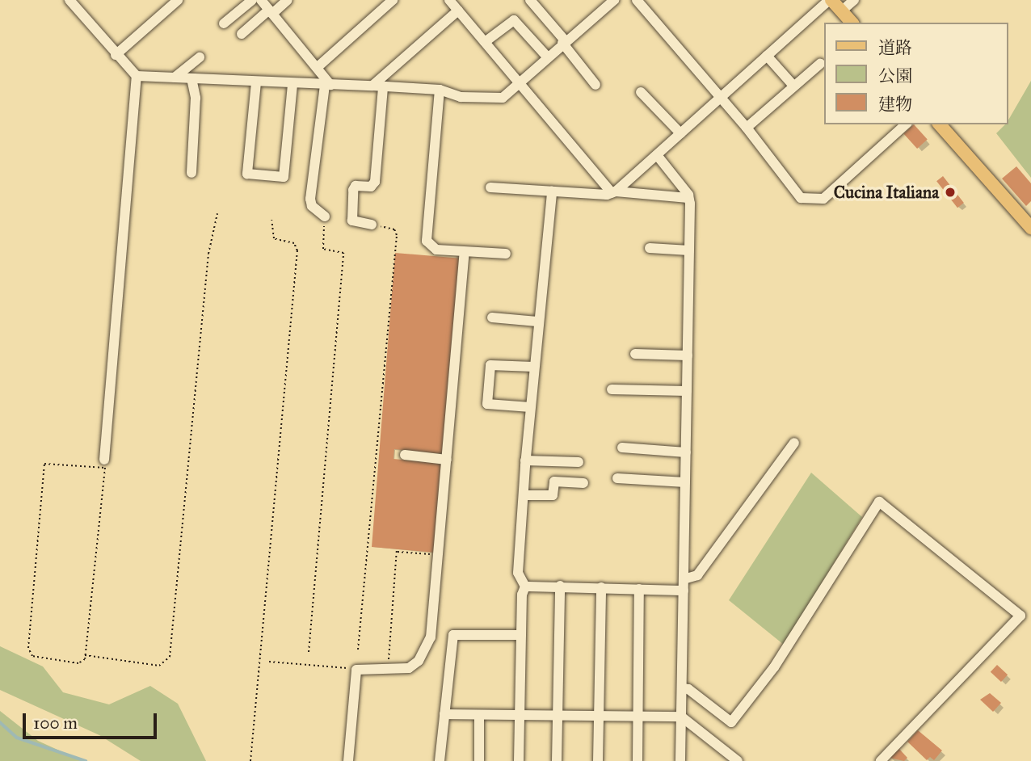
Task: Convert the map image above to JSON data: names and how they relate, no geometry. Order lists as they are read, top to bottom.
{
  "places": ["Cucina Italiana"],
  "legend": ["道路", "公園", "建物"],
  "scale_bar": "100 m"
}
